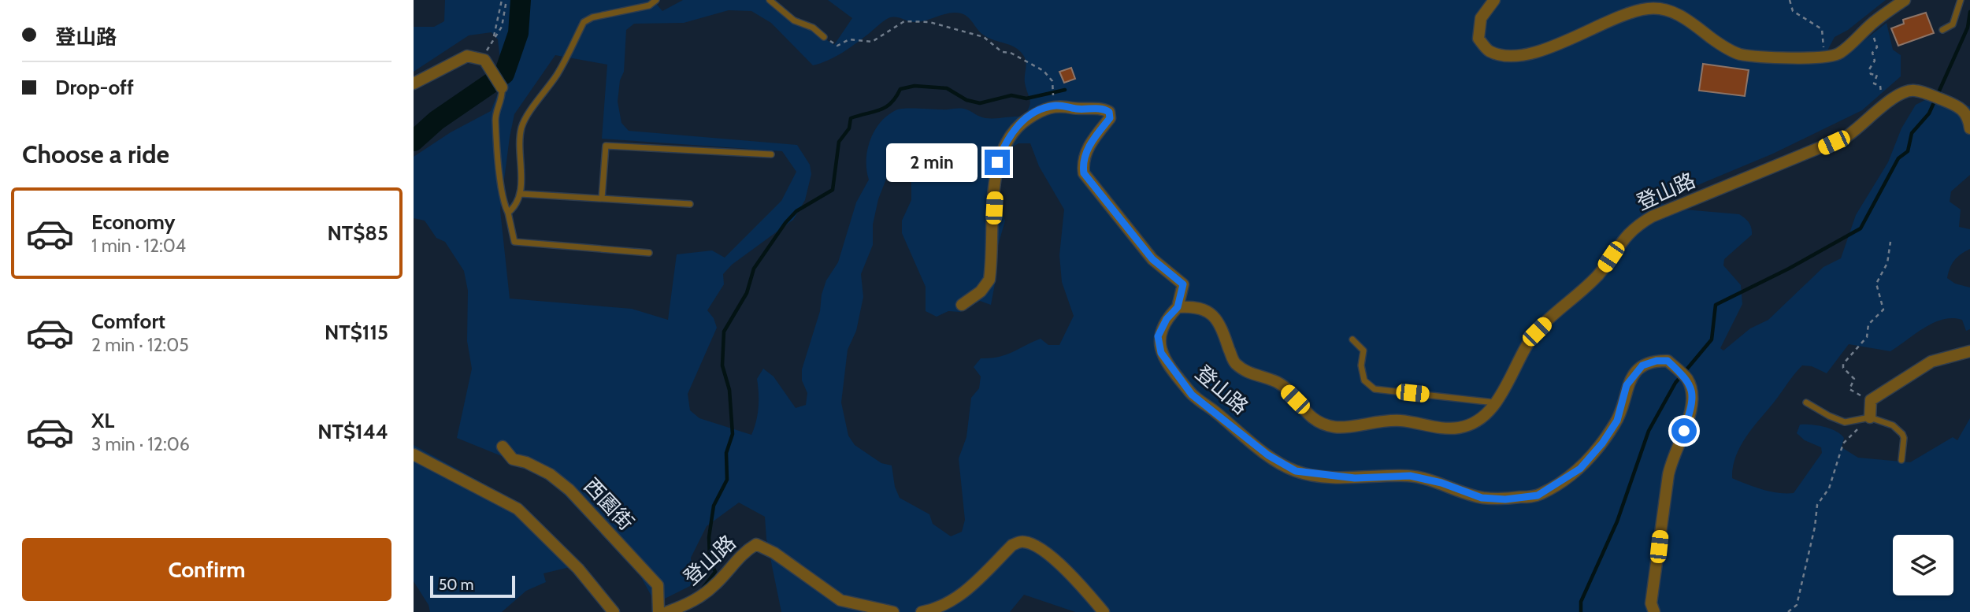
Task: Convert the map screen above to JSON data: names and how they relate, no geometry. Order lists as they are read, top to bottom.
{
  "streets": {
    "street": ["登山路", "西園街"]
  },
  "scale_bar": "50 m",
  "page": {
    "banner": ["登山路", "Drop-off"],
    "heading": "Choose a ride",
    "bubble": "2 min",
    "list": [
      {
        "name": "Economy",
        "note": "1 min · 12:04",
        "value": "NT$85"
      },
      {
        "name": "Comfort",
        "note": "2 min · 12:05",
        "value": "NT$115"
      },
      {
        "name": "XL",
        "note": "3 min · 12:06",
        "value": "NT$144"
      }
    ],
    "buttons": "Confirm",
    "scale": "50 m"
  }
}
